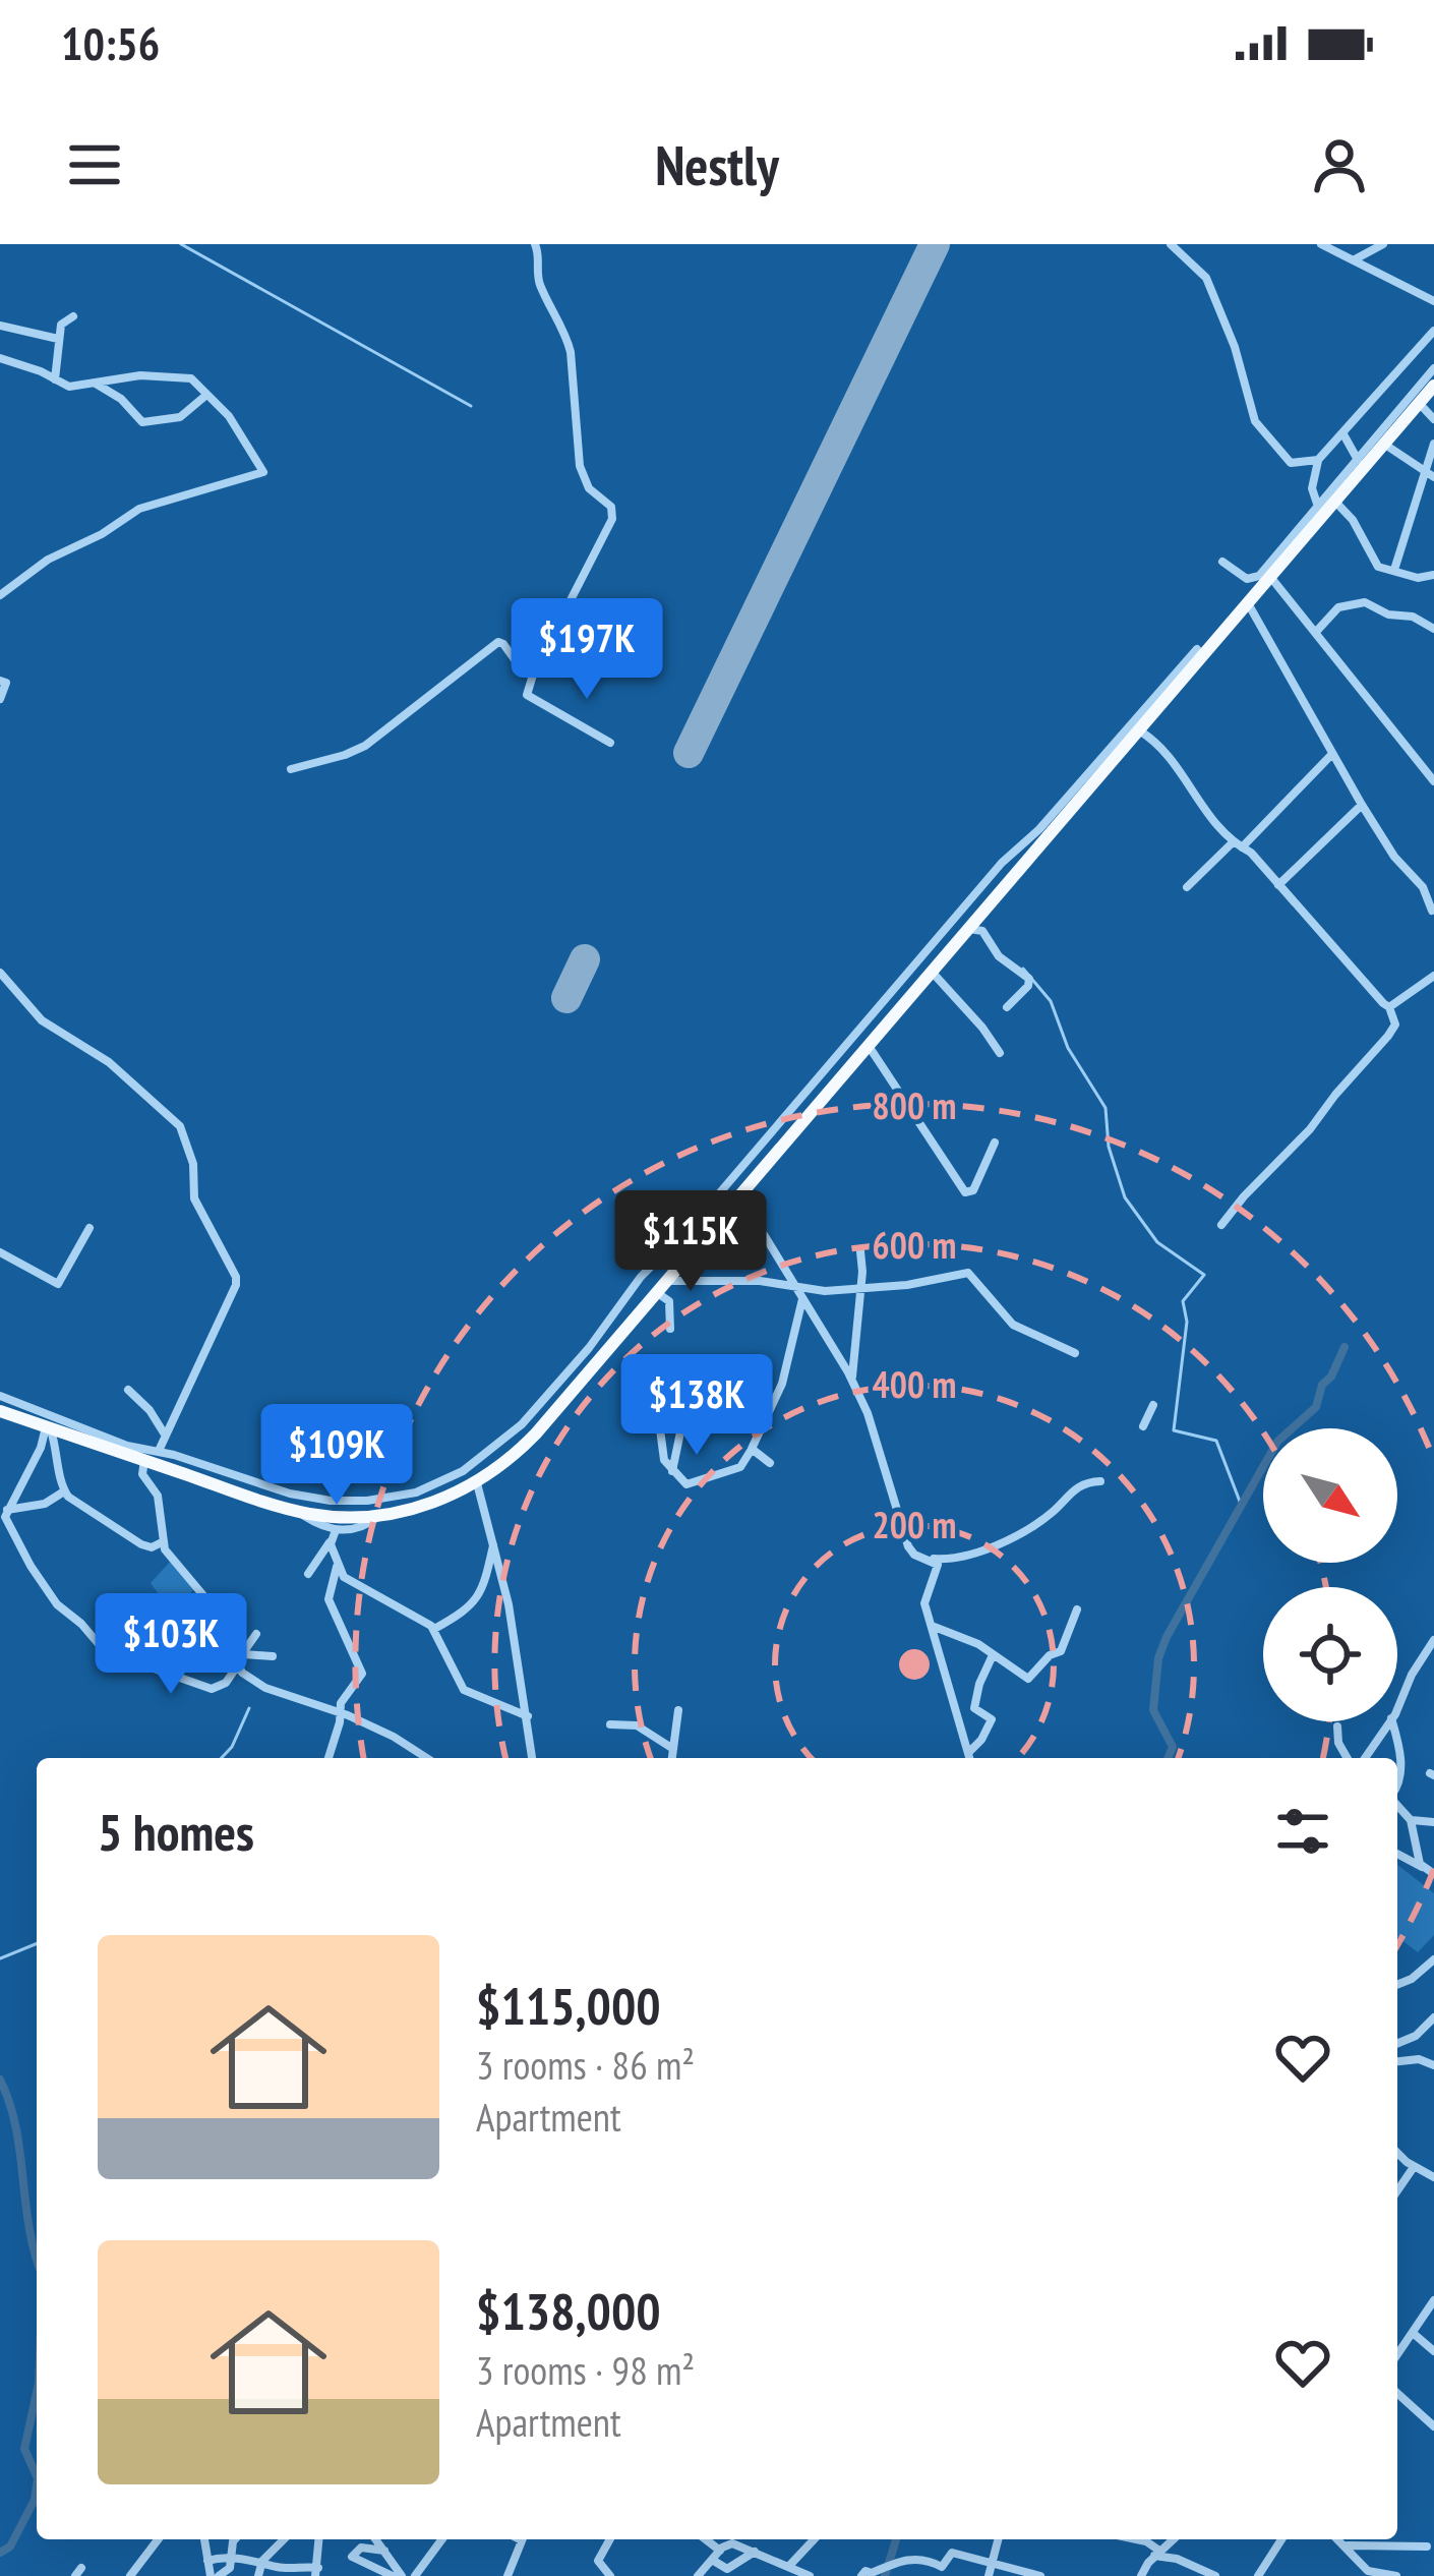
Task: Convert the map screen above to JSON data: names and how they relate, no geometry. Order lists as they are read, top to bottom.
{
  "north": "bottom right",
  "page": {
    "status": "10:56",
    "header": "Nestly",
    "price": [
      "$197K",
      "$115K",
      "$138K",
      "$109K",
      "$103K"
    ],
    "heading": "5 homes",
    "list": [
      {
        "name": "$115,000",
        "note": "3 rooms · 86 m² · Apartment"
      },
      {
        "name": "$138,000",
        "note": "3 rooms · 98 m² · Apartment"
      }
    ]
  },
  "rings": [
    "800 m",
    "600 m",
    "400 m",
    "200 m"
  ]
}
